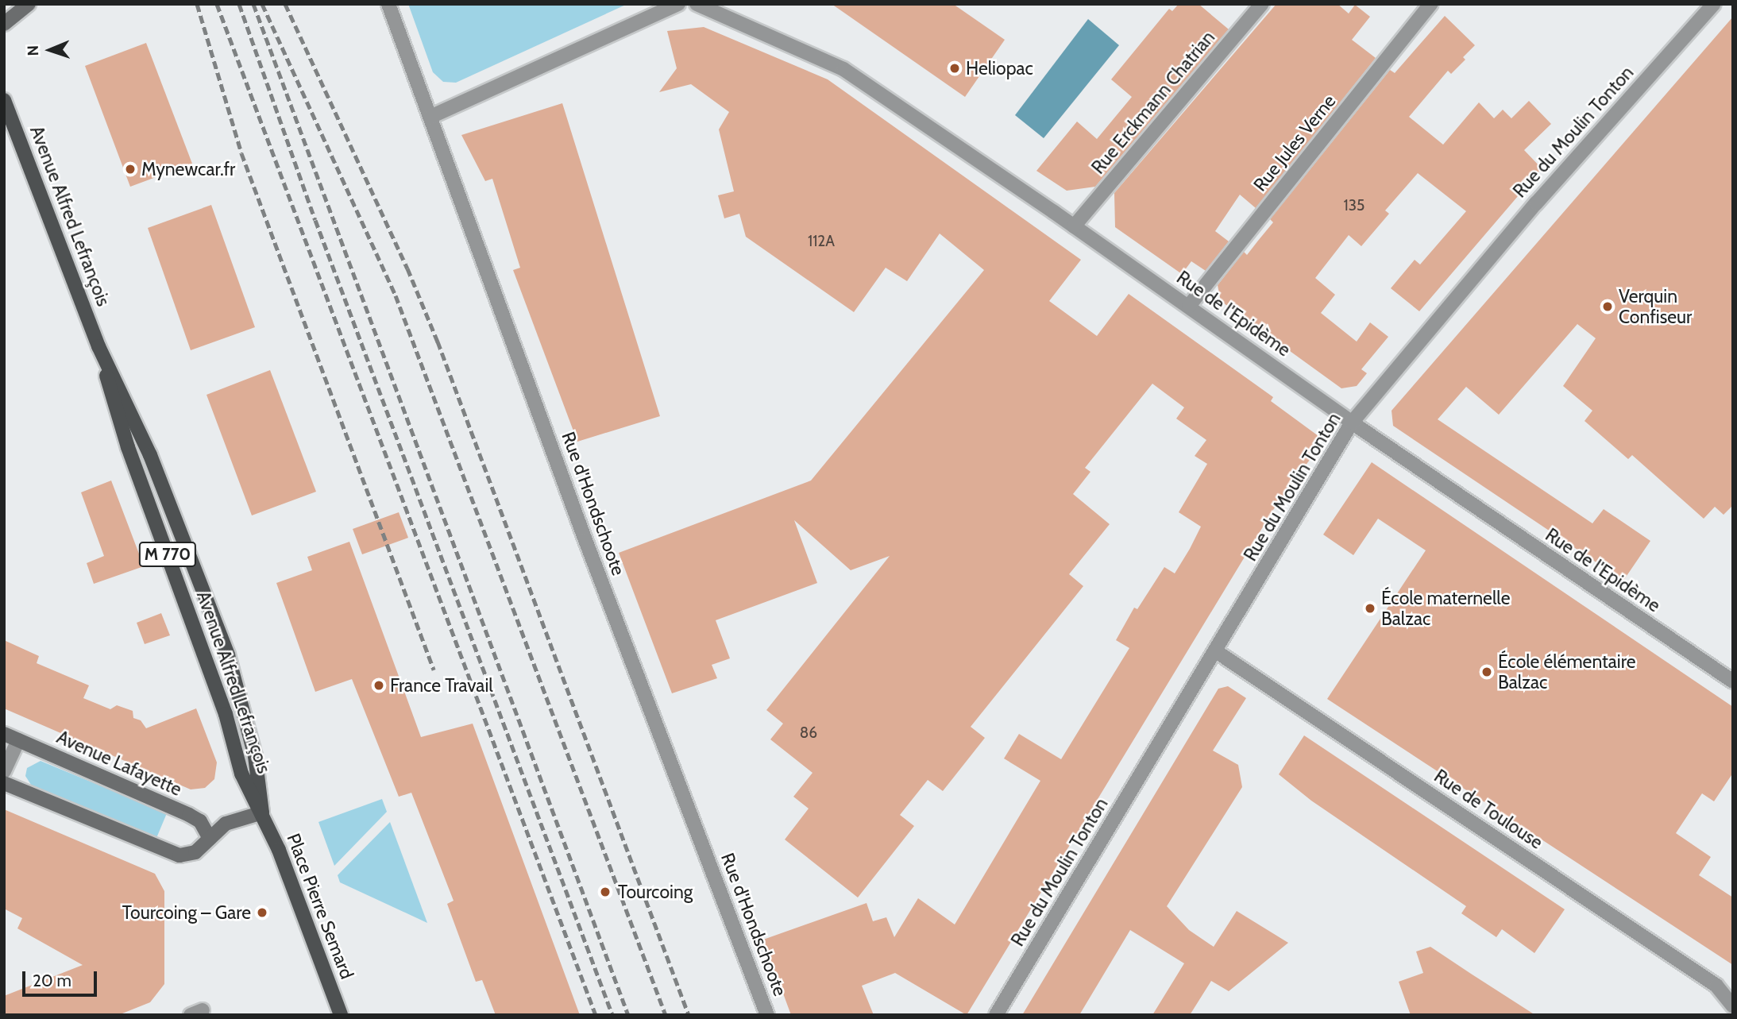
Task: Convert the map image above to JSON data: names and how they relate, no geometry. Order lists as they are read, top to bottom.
{
  "streets": {
    "main road": [
      "Avenue Alfred Lefrançois",
      "M 770",
      "Avenue Lafayette",
      "Place Pierre Semard"
    ],
    "street": [
      "Rue Erckmann Chatrian",
      "Rue du Moulin Tonton",
      "Rue Jules Verne",
      "Rue de l'Epidème",
      "Rue d'Hondschoote",
      "Rue de Toulouse"
    ]
  },
  "crossings": [
    ["Rue Erckmann Chatrian", "Rue de l'Epidème"],
    ["Rue du Moulin Tonton", "Rue de l'Epidème"],
    ["Rue du Moulin Tonton", "Rue de Toulouse"],
    ["Rue Jules Verne", "Rue de l'Epidème"],
    ["Avenue Alfred Lefrançois", "Place Pierre Semard"]
  ],
  "places": [
    "Heliopac",
    "Mynewcar.fr",
    "Verquin Confiseur",
    "École maternelle Balzac",
    "École élémentaire Balzac",
    "France Travail",
    "Tourcoing",
    "Tourcoing – Gare"
  ],
  "house_numbers": ["135", "112A", "86"],
  "scale_bar": "20 m",
  "north": "left"
}
